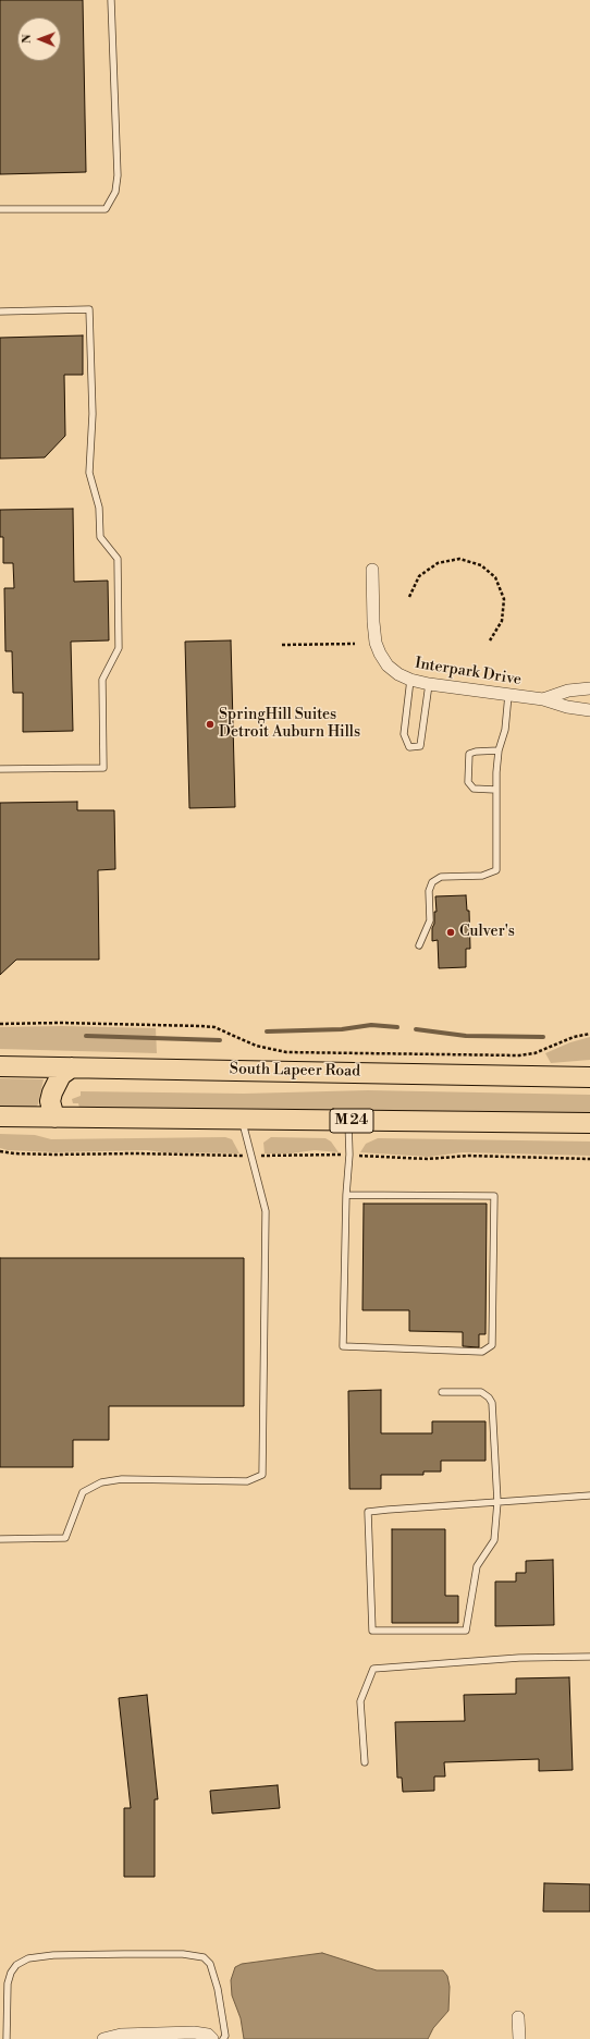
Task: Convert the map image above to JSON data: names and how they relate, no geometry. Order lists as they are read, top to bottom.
{
  "streets": {
    "main road": ["South Lapeer Road", "M 24"],
    "street": ["Interpark Drive"]
  },
  "places": ["SpringHill Suites Detroit Auburn Hills", "Culver's"],
  "north": "left"
}
